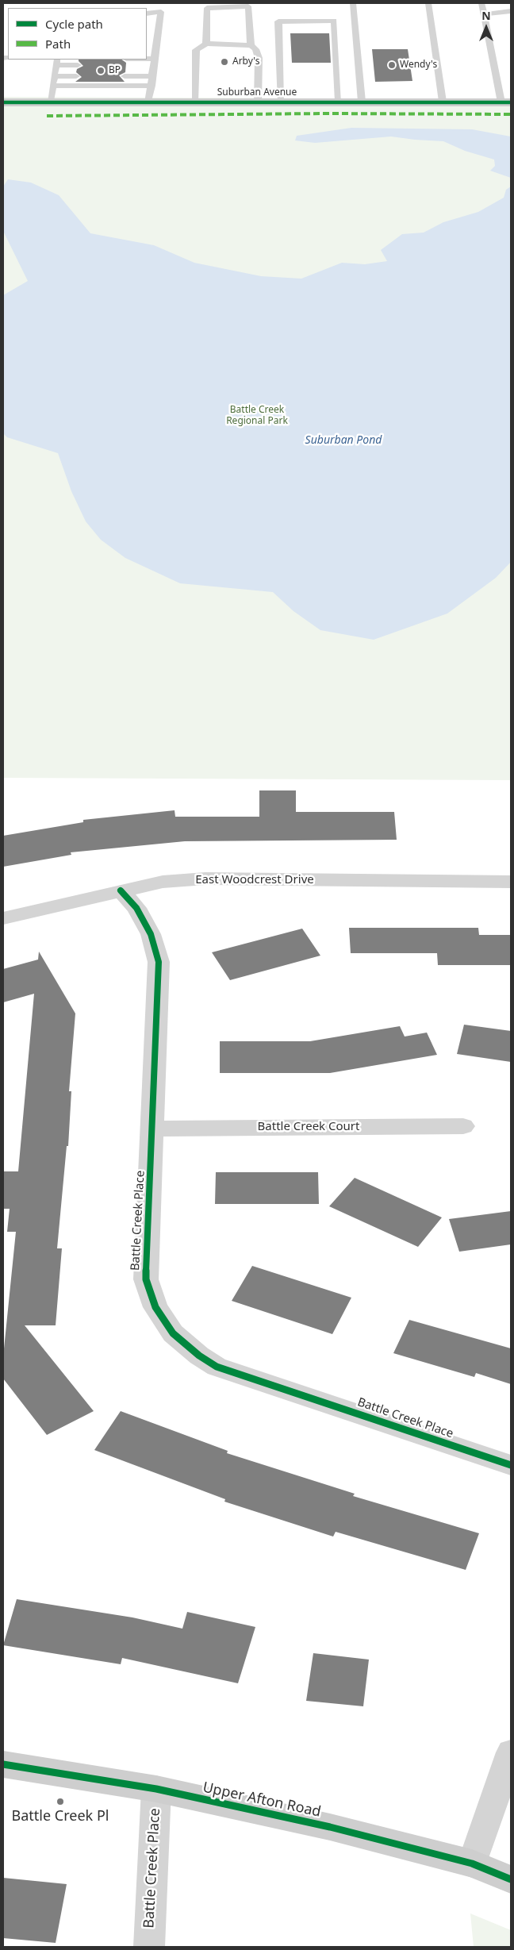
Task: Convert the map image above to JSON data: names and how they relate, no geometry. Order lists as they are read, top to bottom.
{
  "streets": {
    "street": [
      "Suburban Avenue",
      "East Woodcrest Drive",
      "Battle Creek Court",
      "Battle Creek Place",
      "Upper Afton Road"
    ]
  },
  "crossings": [
    ["East Woodcrest Drive", "Battle Creek Place"],
    ["Battle Creek Court", "Battle Creek Place"],
    ["Battle Creek Place", "Upper Afton Road"]
  ],
  "water": ["Suburban Pond"],
  "parks": ["Battle Creek Regional Park"],
  "places": [
    "Arby's",
    "Wendy's",
    "BP",
    "Battle Creek Pl"
  ],
  "legend": ["Cycle path", "Path"],
  "north": "top"
}
